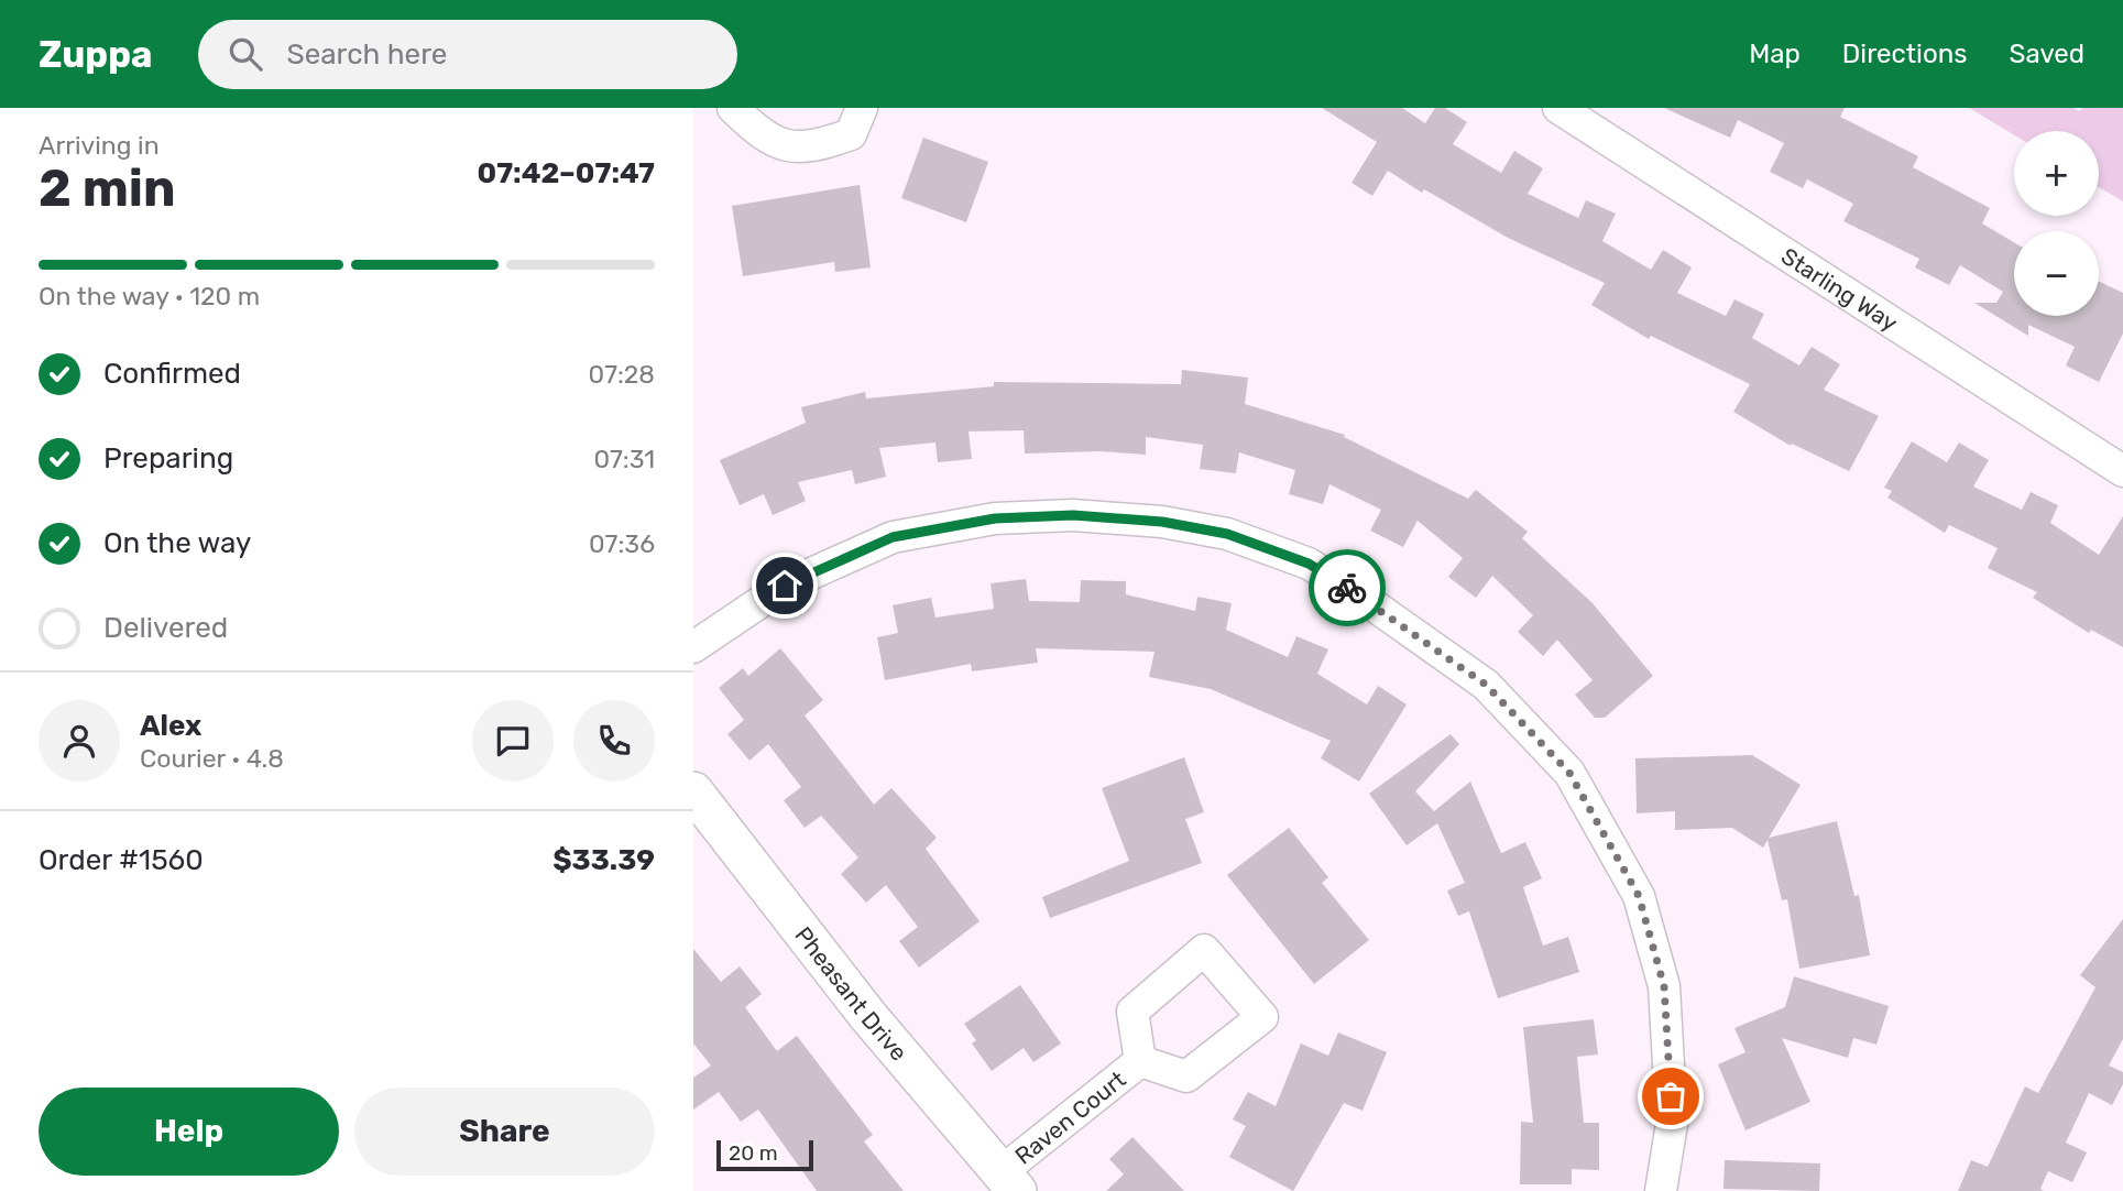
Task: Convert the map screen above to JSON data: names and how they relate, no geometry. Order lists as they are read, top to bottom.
{
  "streets": {
    "street": ["Starling Way", "Pheasant Drive", "Raven Court"]
  },
  "crossings": [
    ["Pheasant Drive", "Raven Court"]
  ],
  "scale_bar": "20 m",
  "page": {
    "header": "Zuppa",
    "search": "Search here",
    "nav": ["Map", "Directions", "Saved"],
    "heading": ["2 min", "Arriving in", "07:42–07:47"],
    "panel": [
      "Alex",
      "Courier · 4.8",
      "Order #1560",
      "$33.39"
    ],
    "map_buttons": ["+", "−"],
    "bar": "On the way · 120 m",
    "list": [
      ["Confirmed", "07:28"],
      ["Preparing", "07:31"],
      ["On the way", "07:36"],
      "Delivered"
    ],
    "buttons": ["Help", "Share"],
    "scale": "20 m"
  }
}
